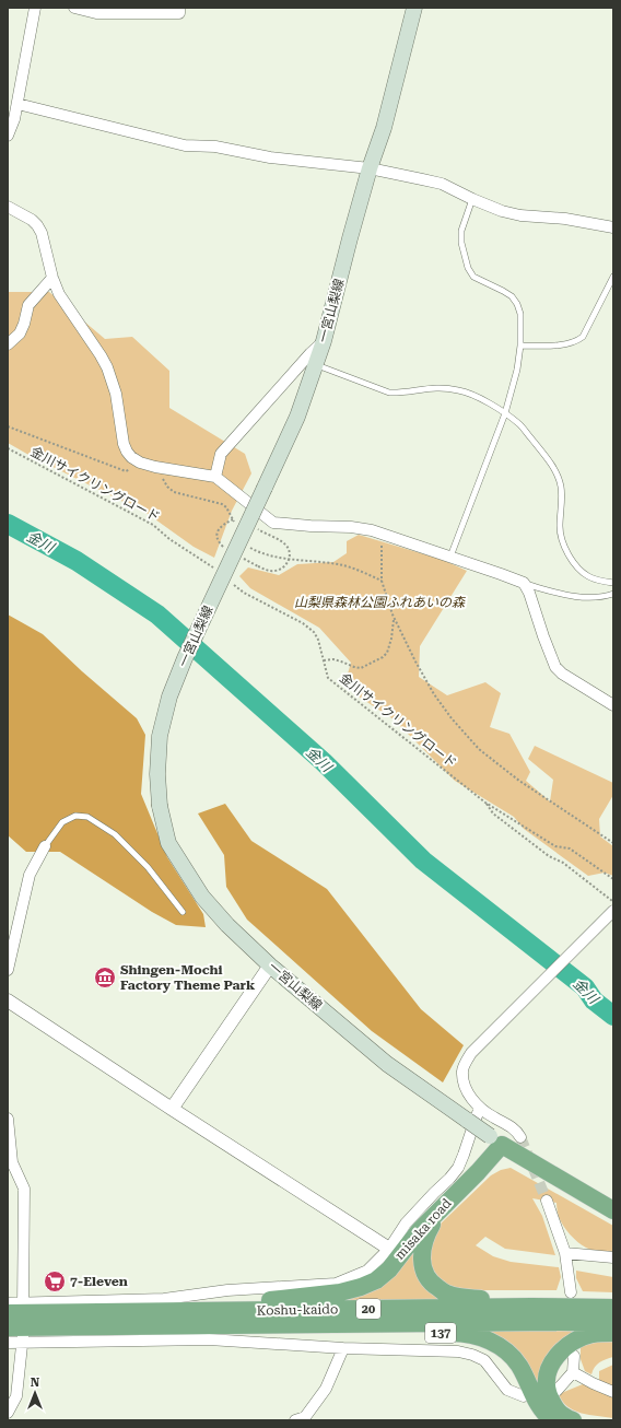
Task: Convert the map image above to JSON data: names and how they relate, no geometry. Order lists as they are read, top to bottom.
{
  "streets": {
    "highway": [
      "misaka road",
      "20",
      "Koshu-kaido",
      "137"
    ],
    "main road": ["一宮山梨線"],
    "path": ["金川サイクリングロード"]
  },
  "crossings": [
    ["一宮山梨線", "misaka road"],
    ["misaka road", "Koshu-kaido"],
    ["Koshu-kaido", "137"]
  ],
  "water": ["金川"],
  "parks": ["山梨県森林公園ふれあいの森"],
  "places": {
    "museum": ["Shingen-Mochi Factory Theme Park"],
    "supermarket": ["7-Eleven"]
  },
  "north": "top"
}
